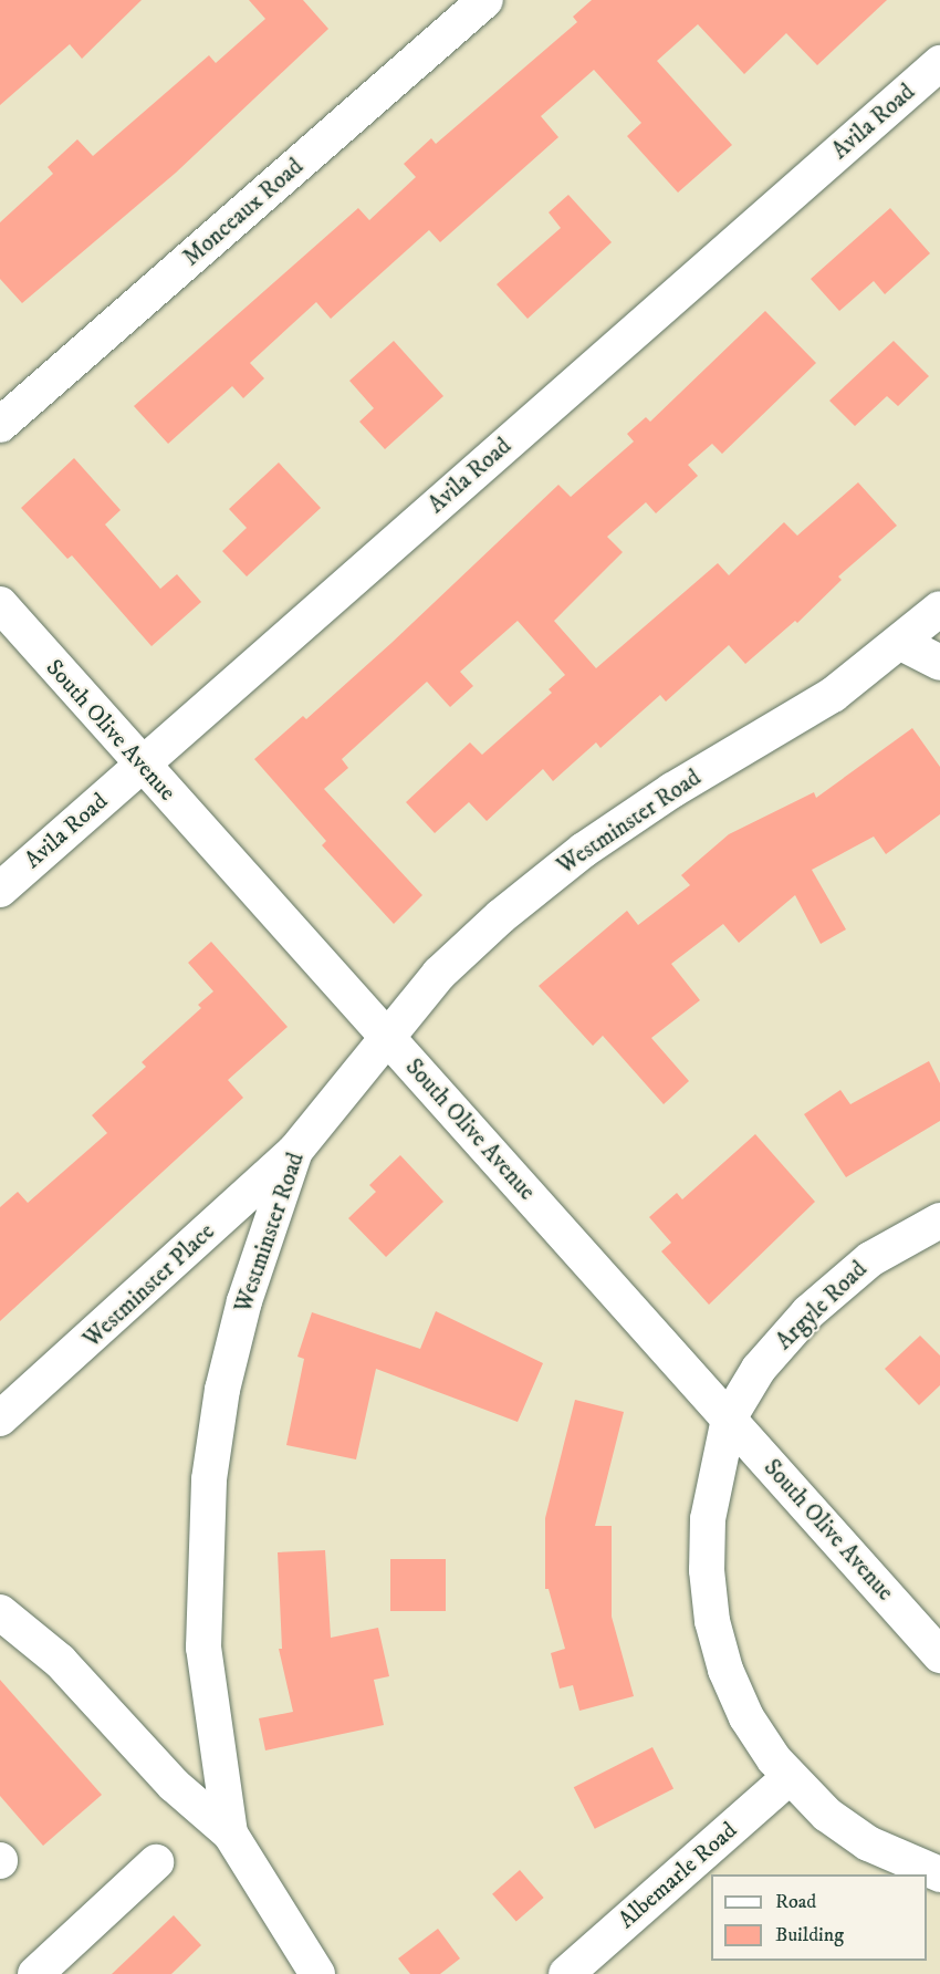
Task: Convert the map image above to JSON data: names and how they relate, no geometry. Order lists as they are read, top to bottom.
{
  "streets": {
    "street": [
      "Avila Road",
      "Monceaux Road",
      "South Olive Avenue",
      "Westminster Road",
      "Westminster Place",
      "Argyle Road",
      "Albemarle Road"
    ]
  },
  "crossings": [
    ["Avila Road", "South Olive Avenue"],
    ["South Olive Avenue", "Westminster Road"],
    ["South Olive Avenue", "Argyle Road"],
    ["Westminster Road", "Westminster Place"],
    ["Argyle Road", "Albemarle Road"]
  ],
  "legend": ["Road", "Building"]
}
